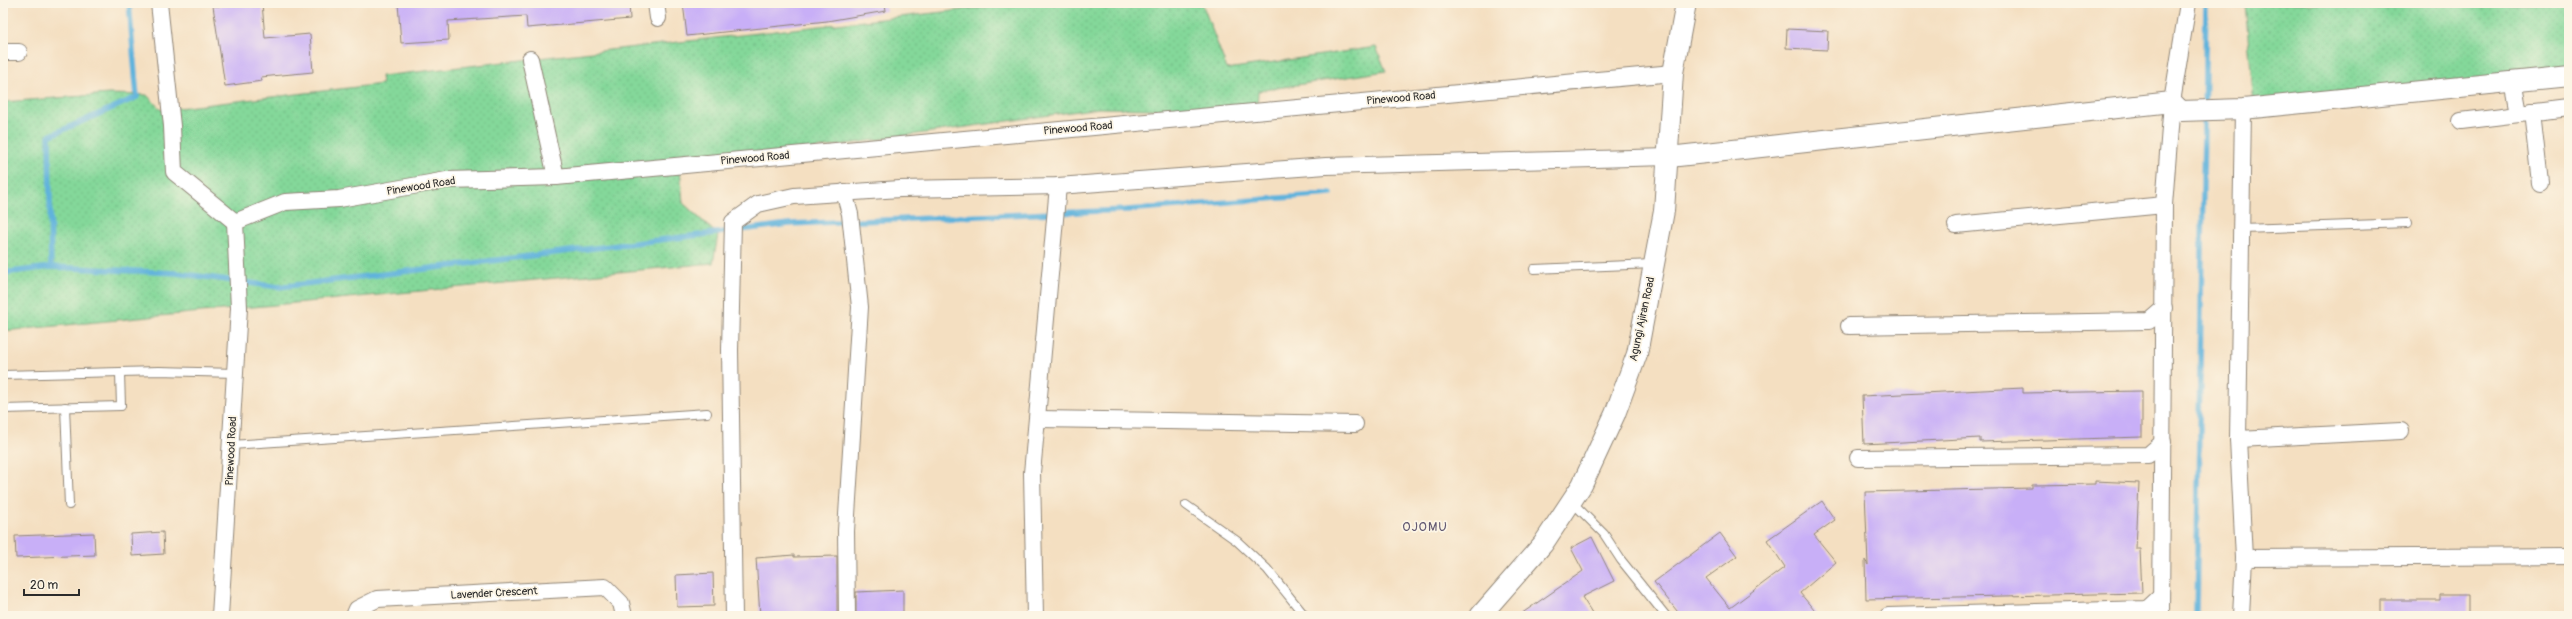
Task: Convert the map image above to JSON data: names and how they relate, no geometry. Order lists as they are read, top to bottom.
{
  "streets": {
    "street": ["Pinewood Road", "Agungi Ajiran Road", "Lavender Crescent"]
  },
  "crossings": [
    ["Pinewood Road", "Agungi Ajiran Road"]
  ],
  "districts": ["OJOMU"],
  "scale_bar": "20 m"
}
